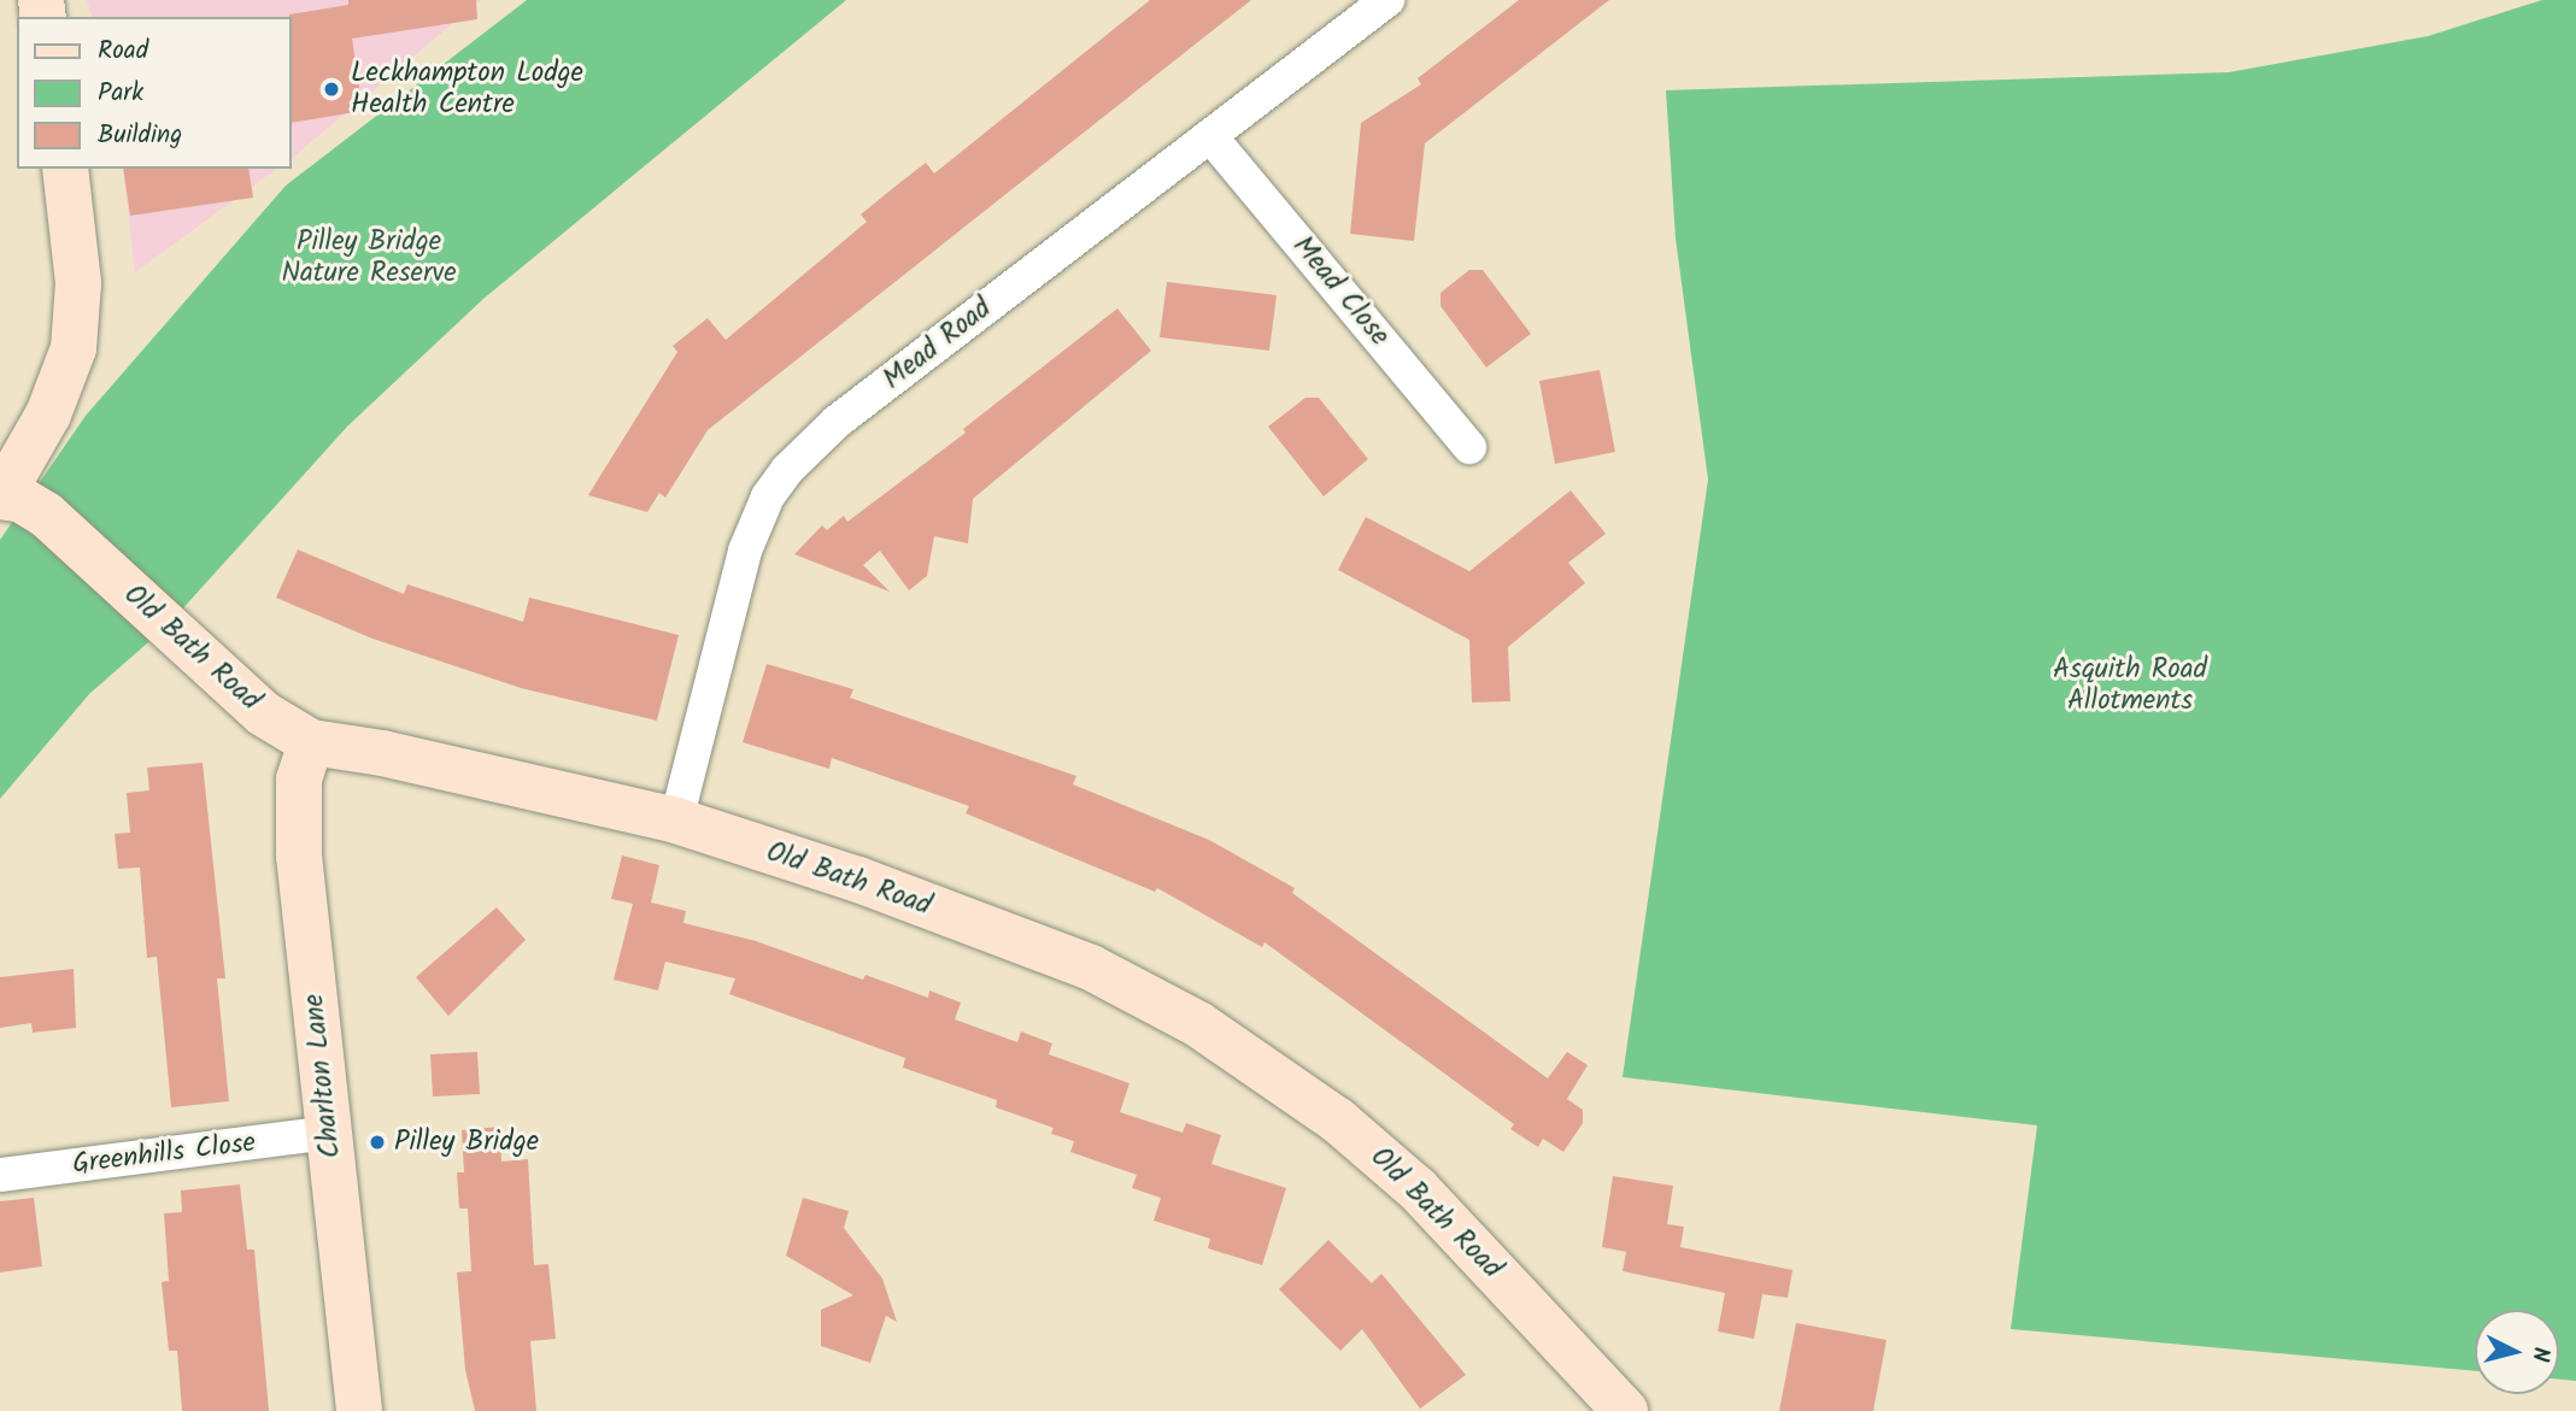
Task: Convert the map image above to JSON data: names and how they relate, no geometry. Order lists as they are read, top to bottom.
{
  "streets": {
    "street": [
      "Mead Close",
      "Mead Road",
      "Old Bath Road",
      "Charlton Lane",
      "Greenhills Close"
    ]
  },
  "crossings": [
    ["Mead Close", "Mead Road"],
    ["Mead Road", "Old Bath Road"],
    ["Old Bath Road", "Charlton Lane"],
    ["Charlton Lane", "Greenhills Close"]
  ],
  "parks": ["Pilley Bridge Nature Reserve", "Asquith Road Allotments"],
  "places": ["Leckhampton Lodge Health Centre", "Pilley Bridge"],
  "legend": ["Road", "Park", "Building"],
  "north": "right"
}
